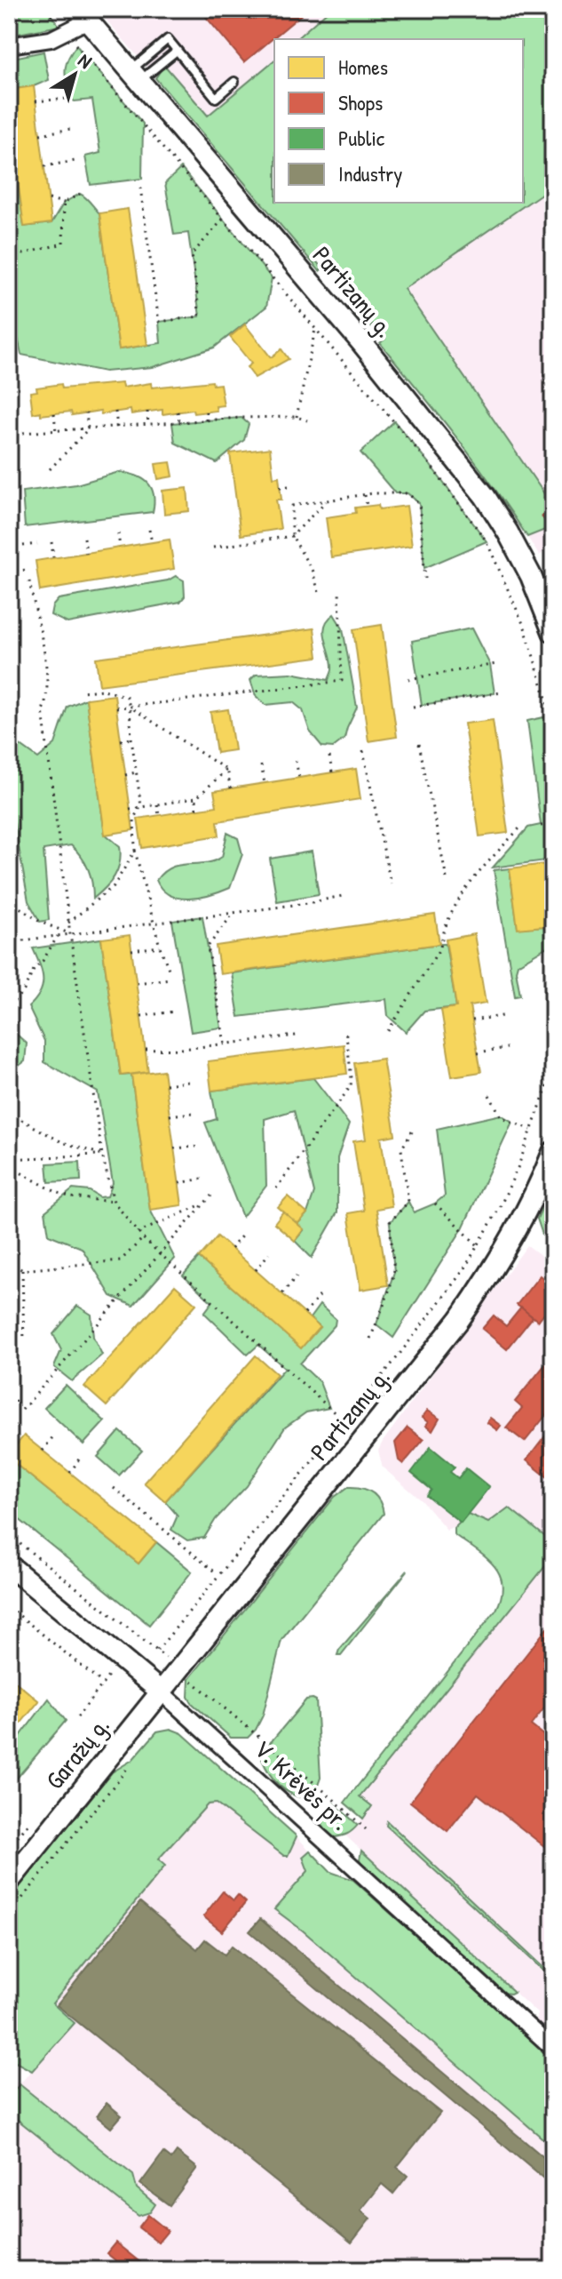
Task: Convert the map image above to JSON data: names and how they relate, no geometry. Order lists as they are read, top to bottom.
{
  "streets": {
    "street": ["Partizanų g.", "Garažų g.", "V. Krėvės pr."]
  },
  "crossings": [
    ["Partizanų g.", "Garažų g."],
    ["Partizanų g.", "V. Krėvės pr."],
    ["Garažų g.", "V. Krėvės pr."]
  ],
  "legend": [
    "Homes",
    "Shops",
    "Public",
    "Industry"
  ],
  "north": "top right"
}
